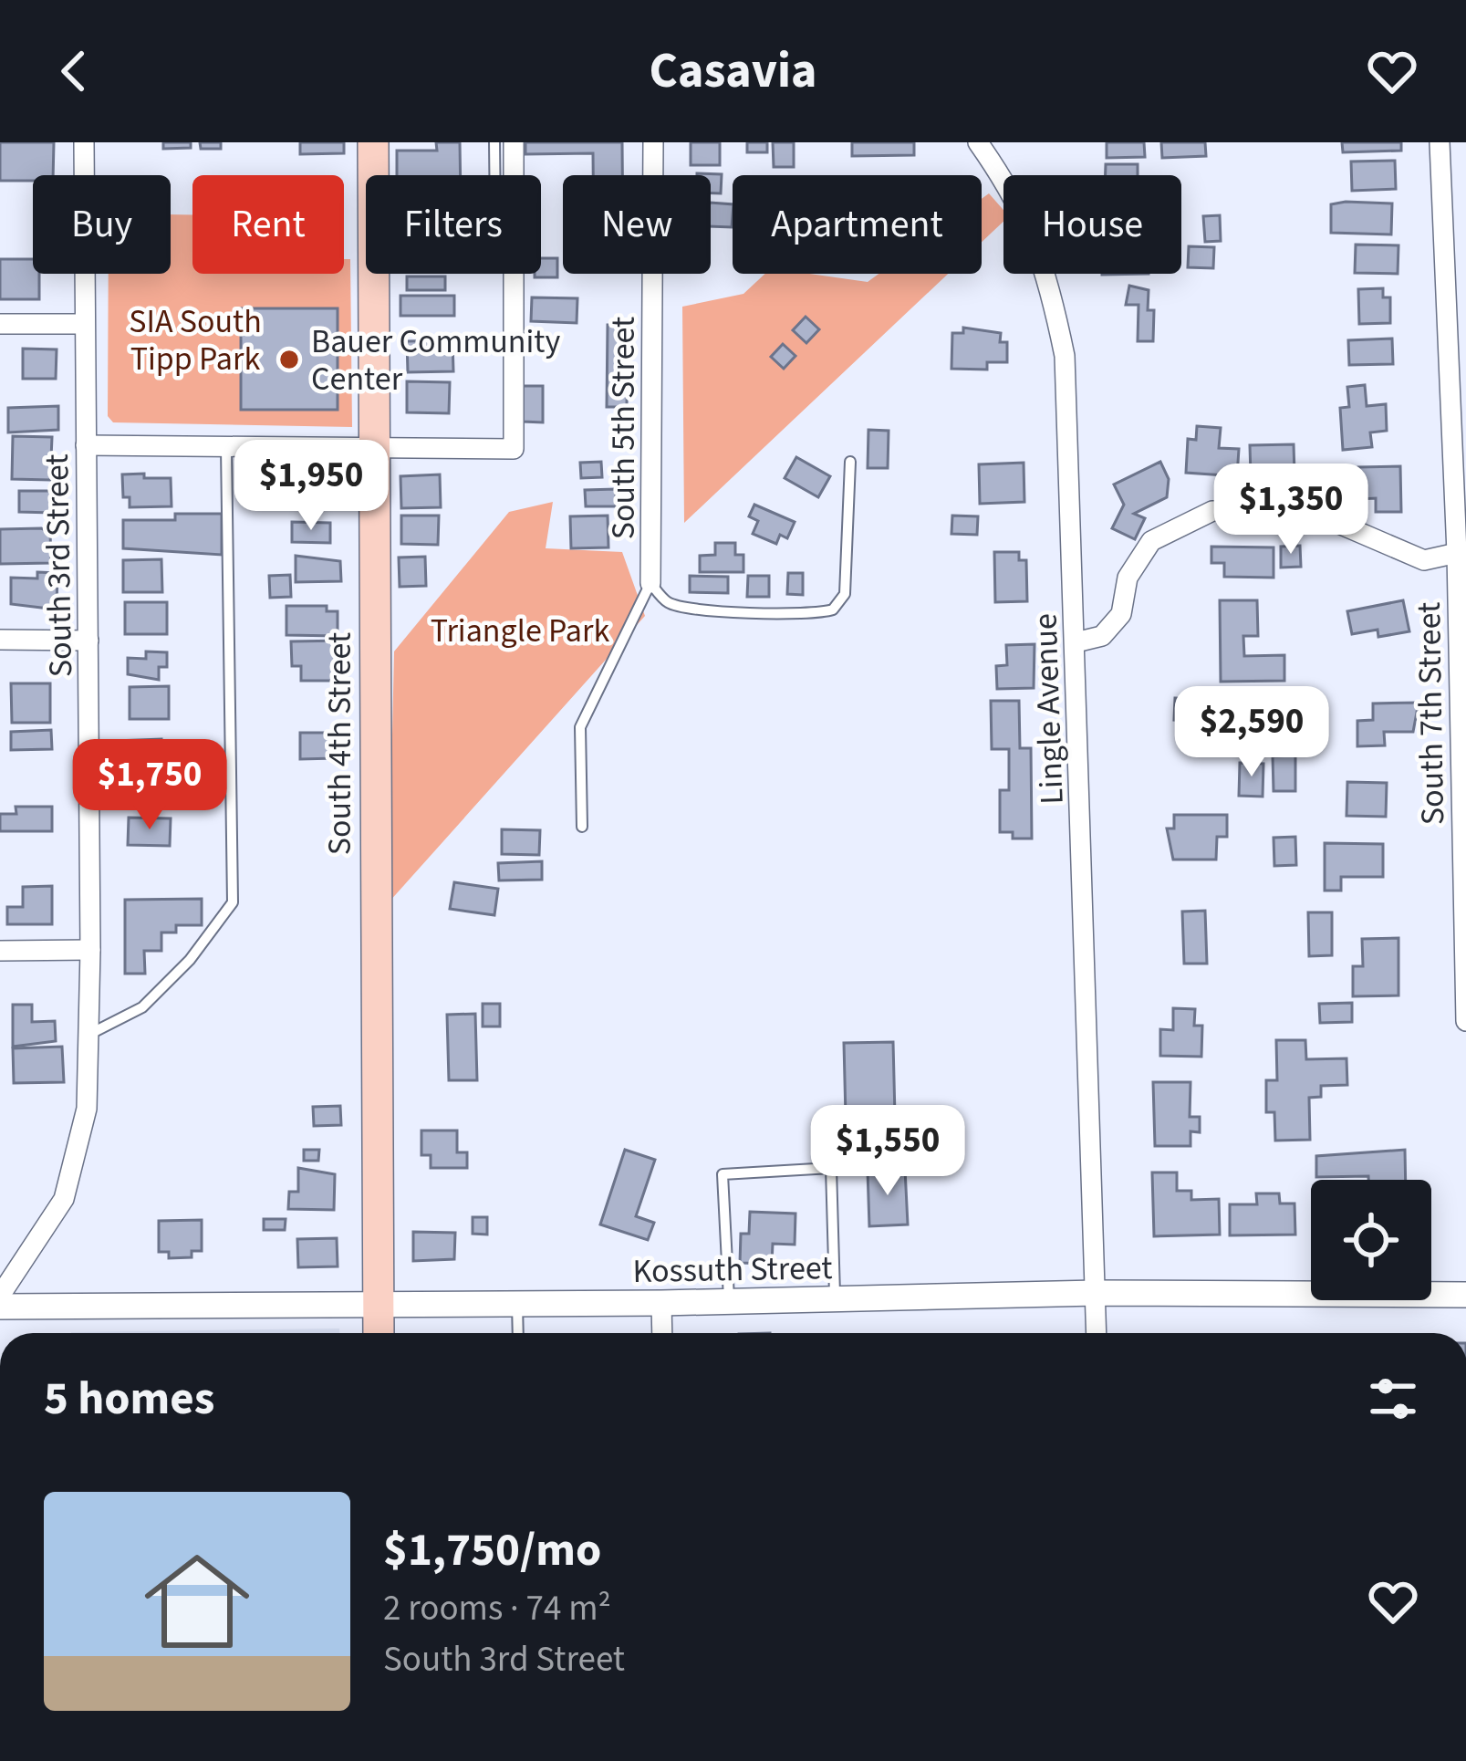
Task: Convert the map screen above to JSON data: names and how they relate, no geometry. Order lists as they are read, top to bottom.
{
  "streets": {
    "main road": ["South 4th Street"],
    "street": [
      "South 5th Street",
      "South 3rd Street",
      "Lingle Avenue",
      "South 7th Street",
      "Kossuth Street"
    ]
  },
  "crossings": [
    ["Lingle Avenue", "Kossuth Street"],
    ["South 4th Street", "Kossuth Street"]
  ],
  "parks": ["SIA South Tipp Park", "Triangle Park"],
  "places": ["Bauer Community Center"],
  "page": {
    "header": "Casavia",
    "chip": [
      "Buy",
      "Rent",
      "Filters",
      "New",
      "Apartment",
      "House"
    ],
    "price": [
      "$1,950",
      "$1,350",
      "$2,590",
      "$1,750",
      "$1,550"
    ],
    "heading": "5 homes",
    "list": [
      {
        "name": "$1,750/mo",
        "note": "2 rooms · 74 m² · South 3rd Street"
      }
    ]
  }
}
